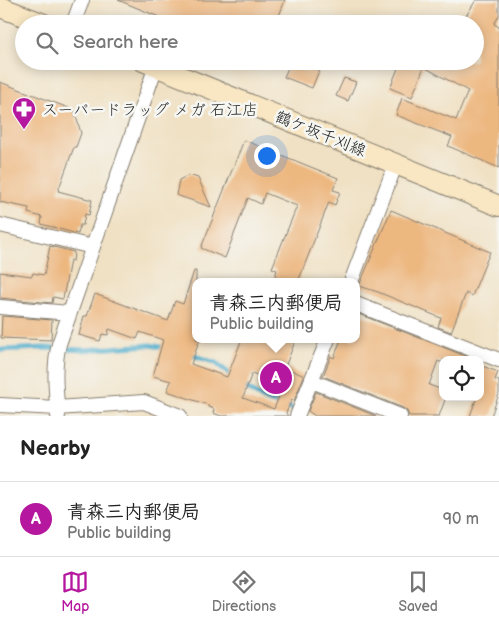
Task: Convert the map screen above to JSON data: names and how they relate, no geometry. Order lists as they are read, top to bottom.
{
  "streets": {
    "main road": ["鶴ケ坂千刈線"]
  },
  "places": {
    "pharmacy": ["スーパードラッグ メガ 石江店"]
  },
  "page": {
    "search": "Search here",
    "popup": ["青森三内郵便局", "Public building"],
    "pins": "A",
    "heading": "Nearby",
    "list": [
      {
        "mark": "A",
        "name": "青森三内郵便局",
        "note": "Public building",
        "value": "90 m"
      }
    ],
    "nav": ["Map", "Directions", "Saved"]
  }
}
